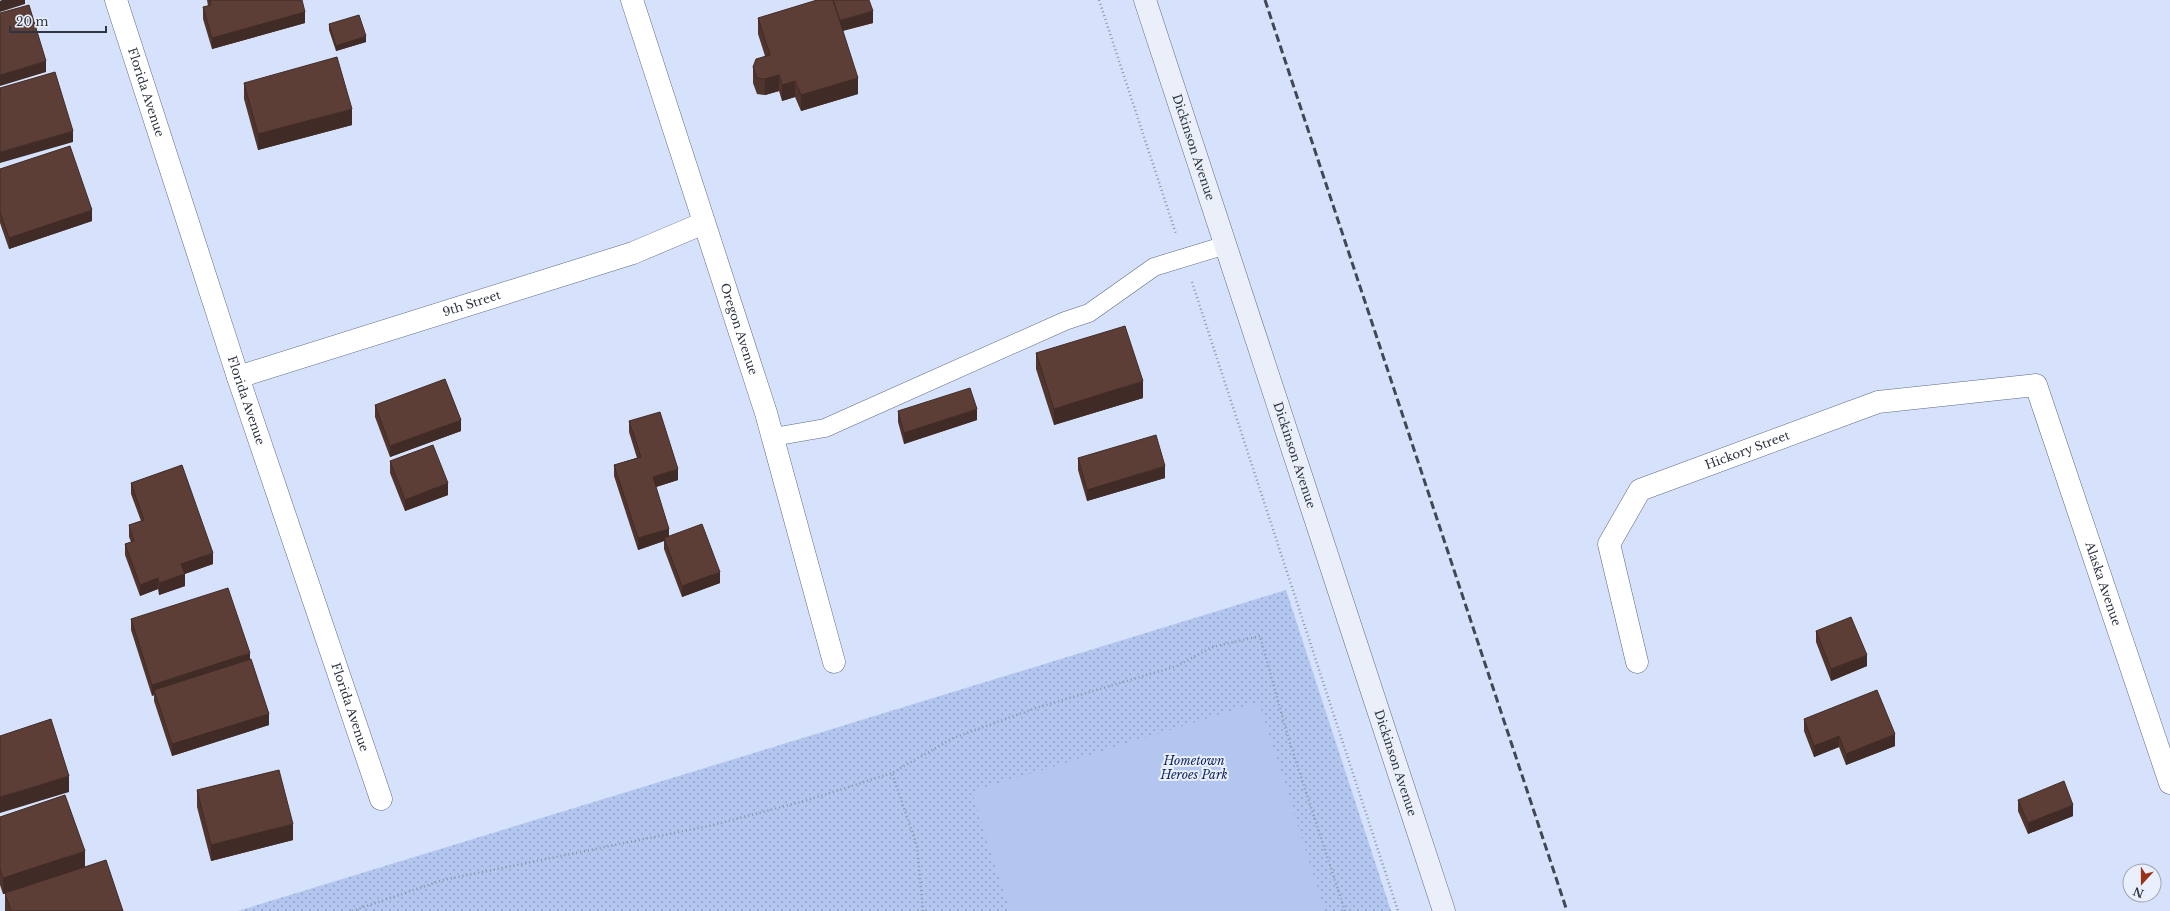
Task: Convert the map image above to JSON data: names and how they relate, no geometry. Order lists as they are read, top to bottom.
{
  "streets": {
    "street": [
      "Florida Avenue",
      "Dickinson Avenue",
      "9th Street",
      "Oregon Avenue",
      "Hickory Street",
      "Alaska Avenue"
    ]
  },
  "crossings": [
    ["Florida Avenue", "9th Street"],
    ["9th Street", "Oregon Avenue"],
    ["Hickory Street", "Alaska Avenue"]
  ],
  "parks": ["Hometown Heroes Park"],
  "scale_bar": "20 m",
  "north": "bottom"
}
